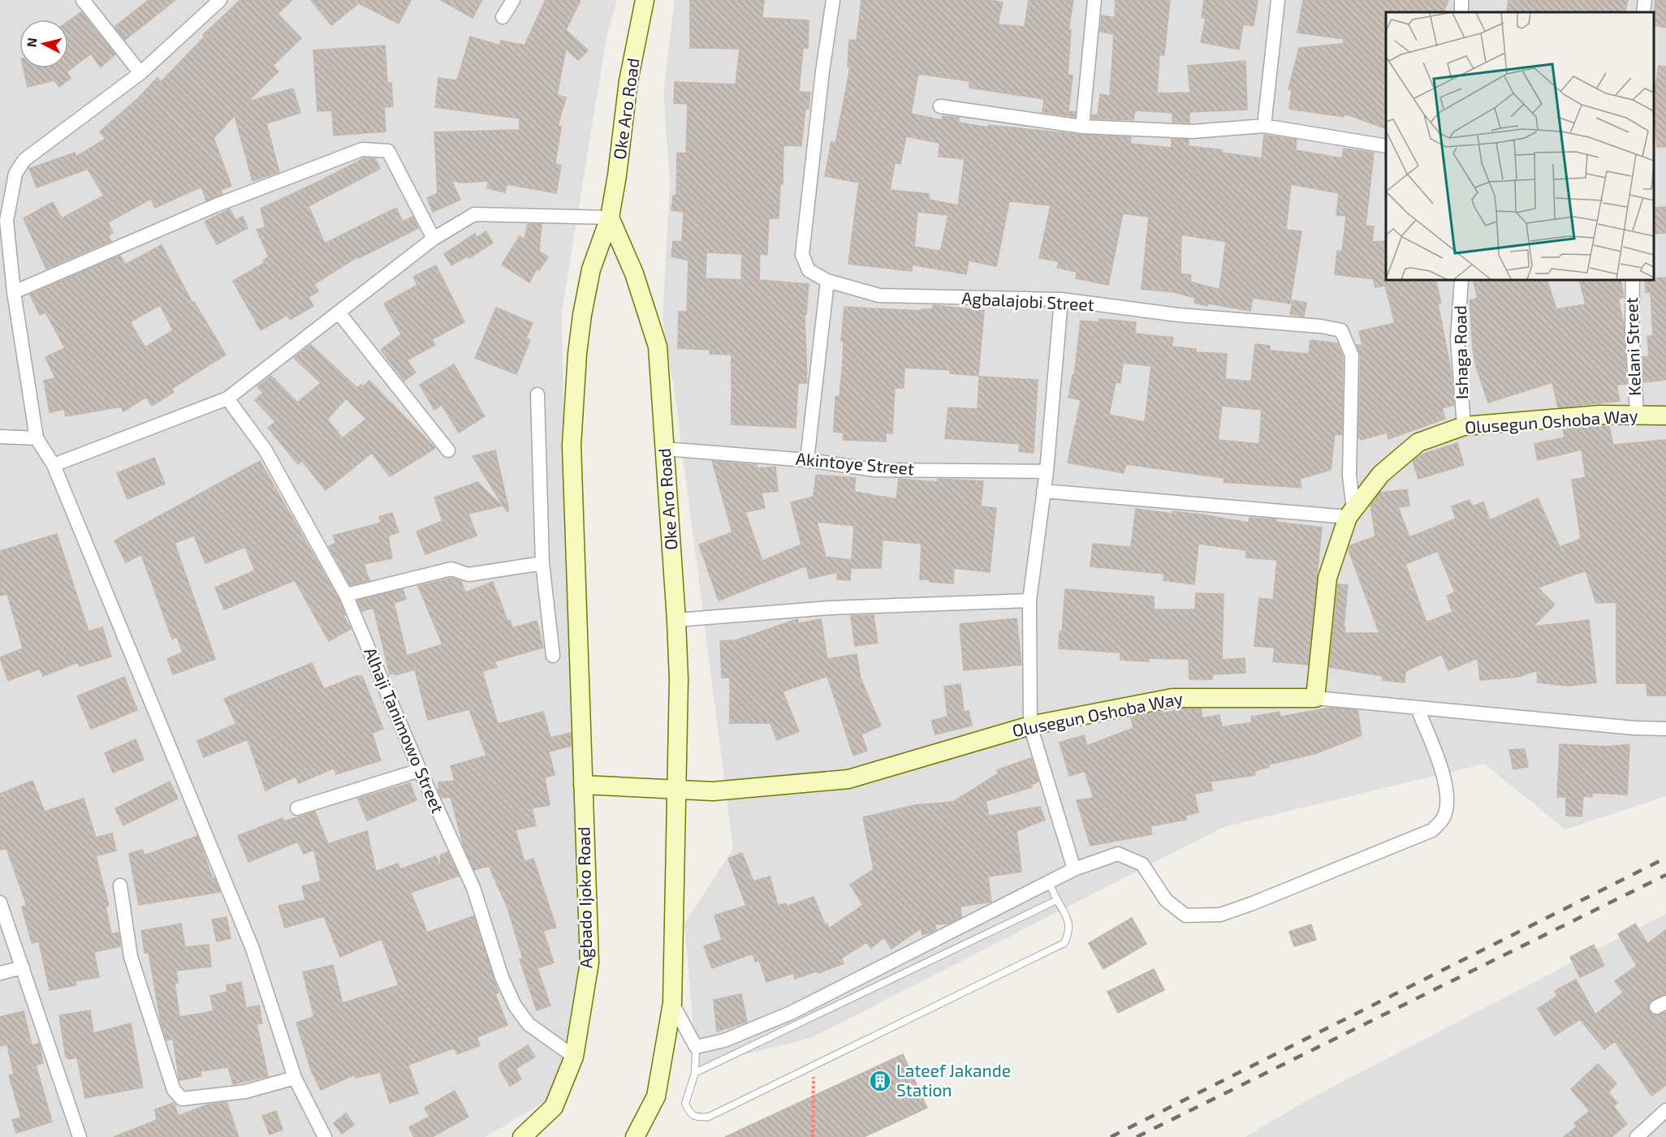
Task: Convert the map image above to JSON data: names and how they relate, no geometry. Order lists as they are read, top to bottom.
{
  "streets": {
    "main road": ["Oke Aro Road", "Olusegun Oshoba Way", "Agbado Ijoko Road"],
    "street": [
      "Agbalajobi Street",
      "Kelani Street",
      "Ishaga Road",
      "Akintoye Street",
      "Alhaji Tanimowo Street"
    ]
  },
  "crossings": [
    ["Oke Aro Road", "Olusegun Oshoba Way"],
    ["Oke Aro Road", "Akintoye Street"],
    ["Oke Aro Road", "Agbado Ijoko Road"],
    ["Agbalajobi Street", "Olusegun Oshoba Way"],
    ["Kelani Street", "Olusegun Oshoba Way"],
    ["Ishaga Road", "Olusegun Oshoba Way"],
    ["Olusegun Oshoba Way", "Agbado Ijoko Road"],
    ["Alhaji Tanimowo Street", "Agbado Ijoko Road"]
  ],
  "places": {
    "building": ["Lateef Jakande Station"]
  },
  "north": "left"
}
